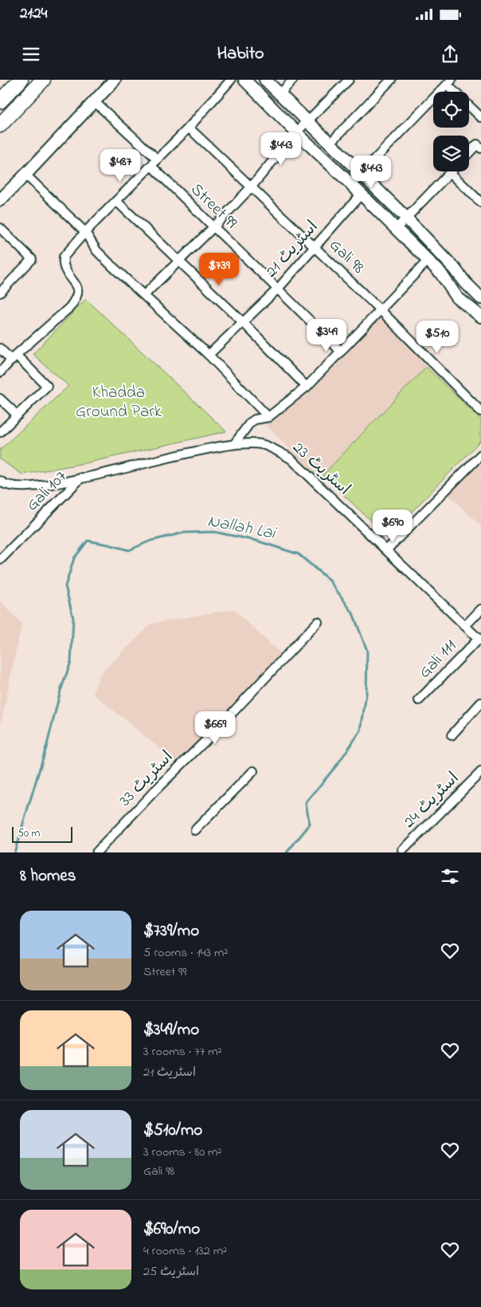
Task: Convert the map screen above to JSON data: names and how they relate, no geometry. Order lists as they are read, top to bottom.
{
  "streets": {
    "street": [
      "Street 99",
      "اسٹریٹ 21",
      "Gali 98",
      "اسٹریٹ 23",
      "Gali 107",
      "Gali 111",
      "اسٹریٹ 33",
      "اسٹریٹ 24"
    ]
  },
  "crossings": [
    ["Street 99", "اسٹریٹ 21"],
    ["اسٹریٹ 21", "Gali 98"],
    ["اسٹریٹ 23", "Gali 107"],
    ["اسٹریٹ 23", "Gali 111"]
  ],
  "water": ["Nallah Lai"],
  "parks": ["Khadda Ground Park"],
  "scale_bar": "50 m",
  "page": {
    "status": "21:24",
    "header": "Habito",
    "price": [
      "$443",
      "$487",
      "$443",
      "$739",
      "$349",
      "$510",
      "$690",
      "$669"
    ],
    "scale": "50 m",
    "heading": "8 homes",
    "list": [
      {
        "name": "$739/mo",
        "note": "5 rooms · 143 m² · Street 99"
      },
      {
        "name": "$349/mo",
        "note": "3 rooms · 77 m² · اسٹریٹ 21"
      },
      {
        "name": "$510/mo",
        "note": "3 rooms · 80 m² · Gali 98"
      },
      {
        "name": "$690/mo",
        "note": "4 rooms · 132 m² · اسٹریٹ 25"
      }
    ]
  }
}
